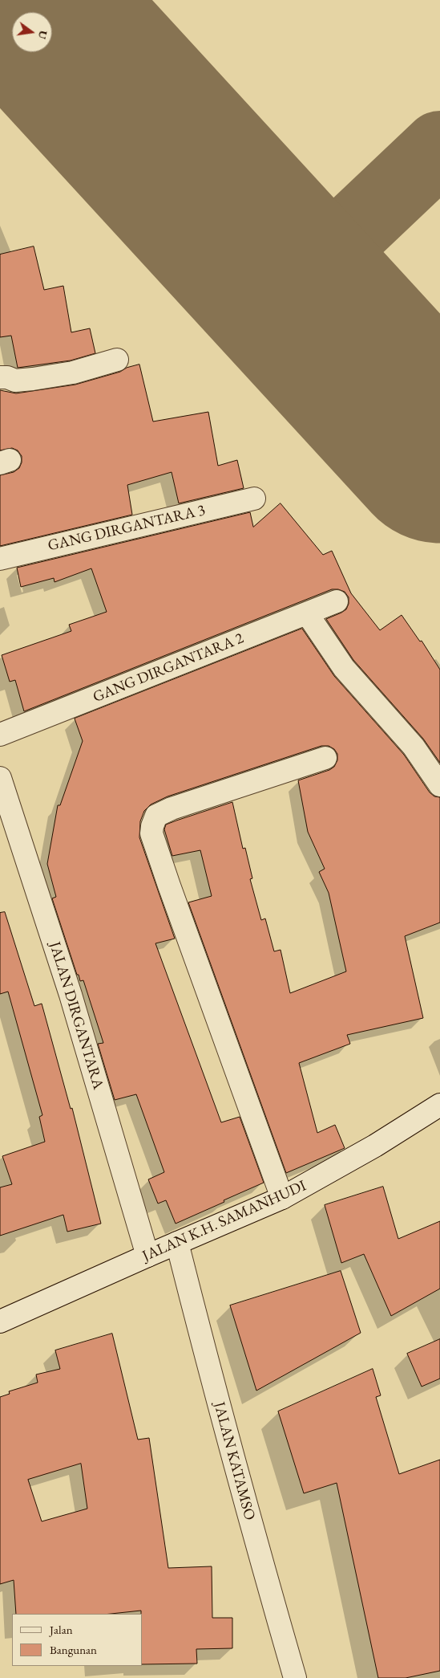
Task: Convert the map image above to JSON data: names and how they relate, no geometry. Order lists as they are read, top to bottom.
{
  "streets": {
    "street": [
      "GANG DIRGANTARA 3",
      "GANG DIRGANTARA 2",
      "JALAN DIRGANTARA",
      "JALAN K.H. SAMANHUDI",
      "JALAN KATAMSO"
    ]
  },
  "crossings": [
    ["JALAN DIRGANTARA", "JALAN K.H. SAMANHUDI"],
    ["JALAN K.H. SAMANHUDI", "JALAN KATAMSO"]
  ],
  "legend": ["Jalan", "Bangunan"],
  "north": "right"
}
